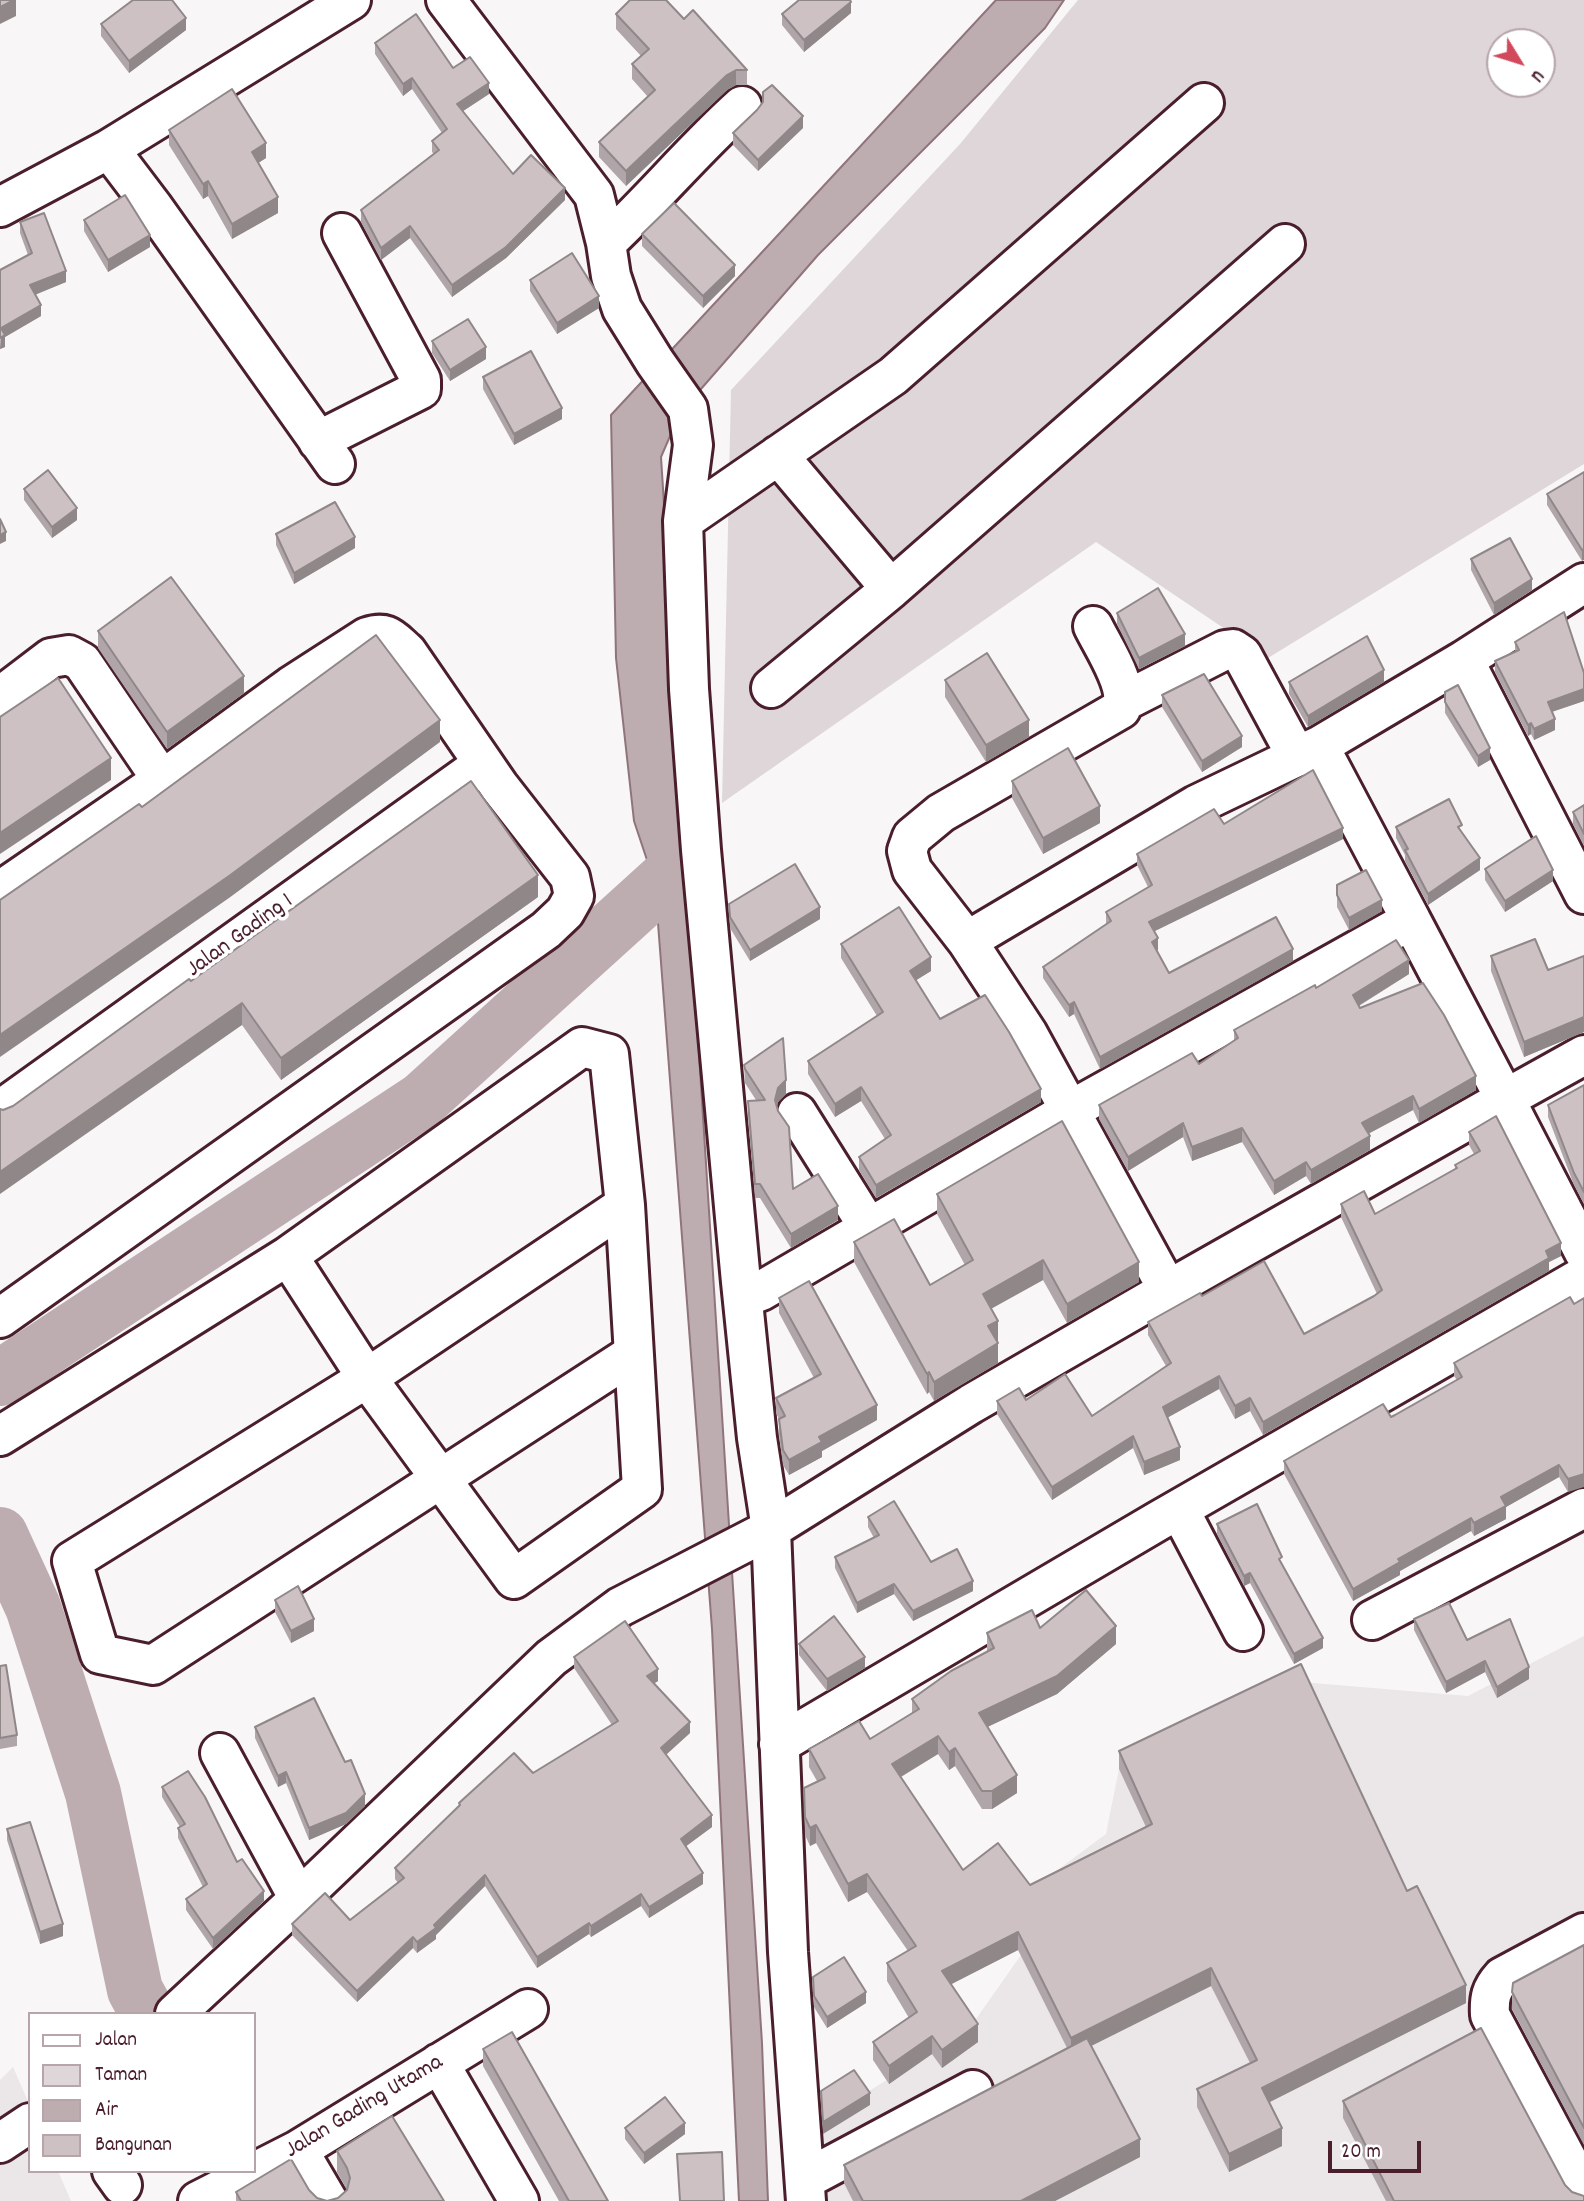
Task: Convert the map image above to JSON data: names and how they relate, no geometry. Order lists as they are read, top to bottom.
{
  "streets": {
    "street": ["Jalan Gading 1", "Jalan Gading Utama"]
  },
  "legend": [
    "Jalan",
    "Taman",
    "Air",
    "Bangunan"
  ],
  "scale_bar": "20 m",
  "north": "bottom right"
}
